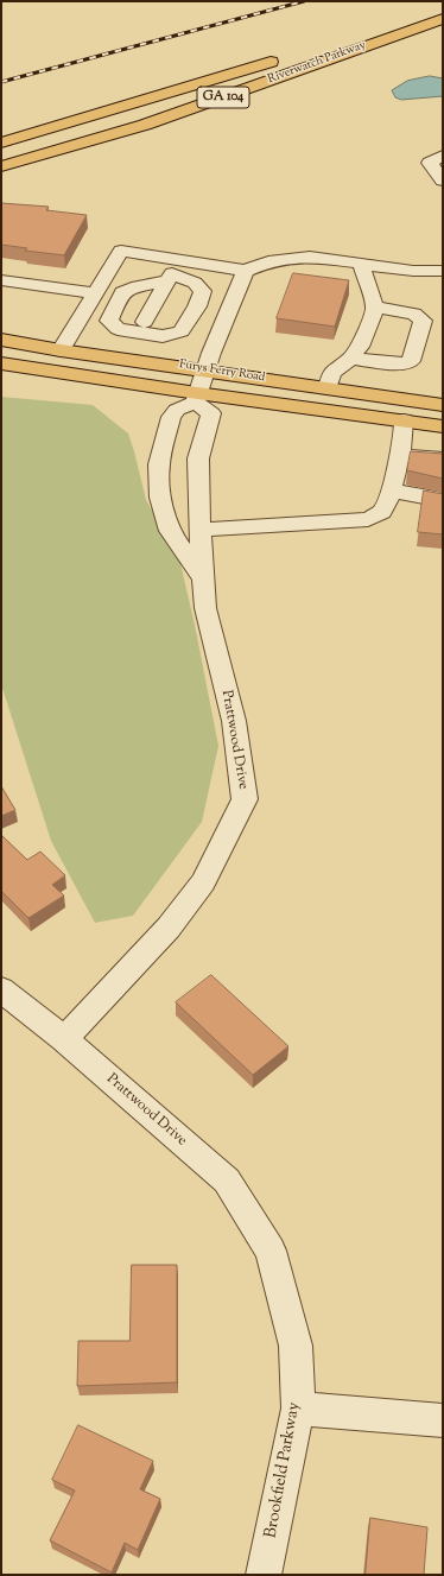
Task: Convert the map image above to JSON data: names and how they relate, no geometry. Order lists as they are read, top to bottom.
{
  "streets": {
    "main road": ["Riverwatch Parkway", "GA 104", "Furys Ferry Road"],
    "street": ["Prattwood Drive", "Brookfield Parkway"]
  },
  "crossings": [
    ["Furys Ferry Road", "Prattwood Drive"],
    ["Prattwood Drive", "Brookfield Parkway"]
  ]
}
